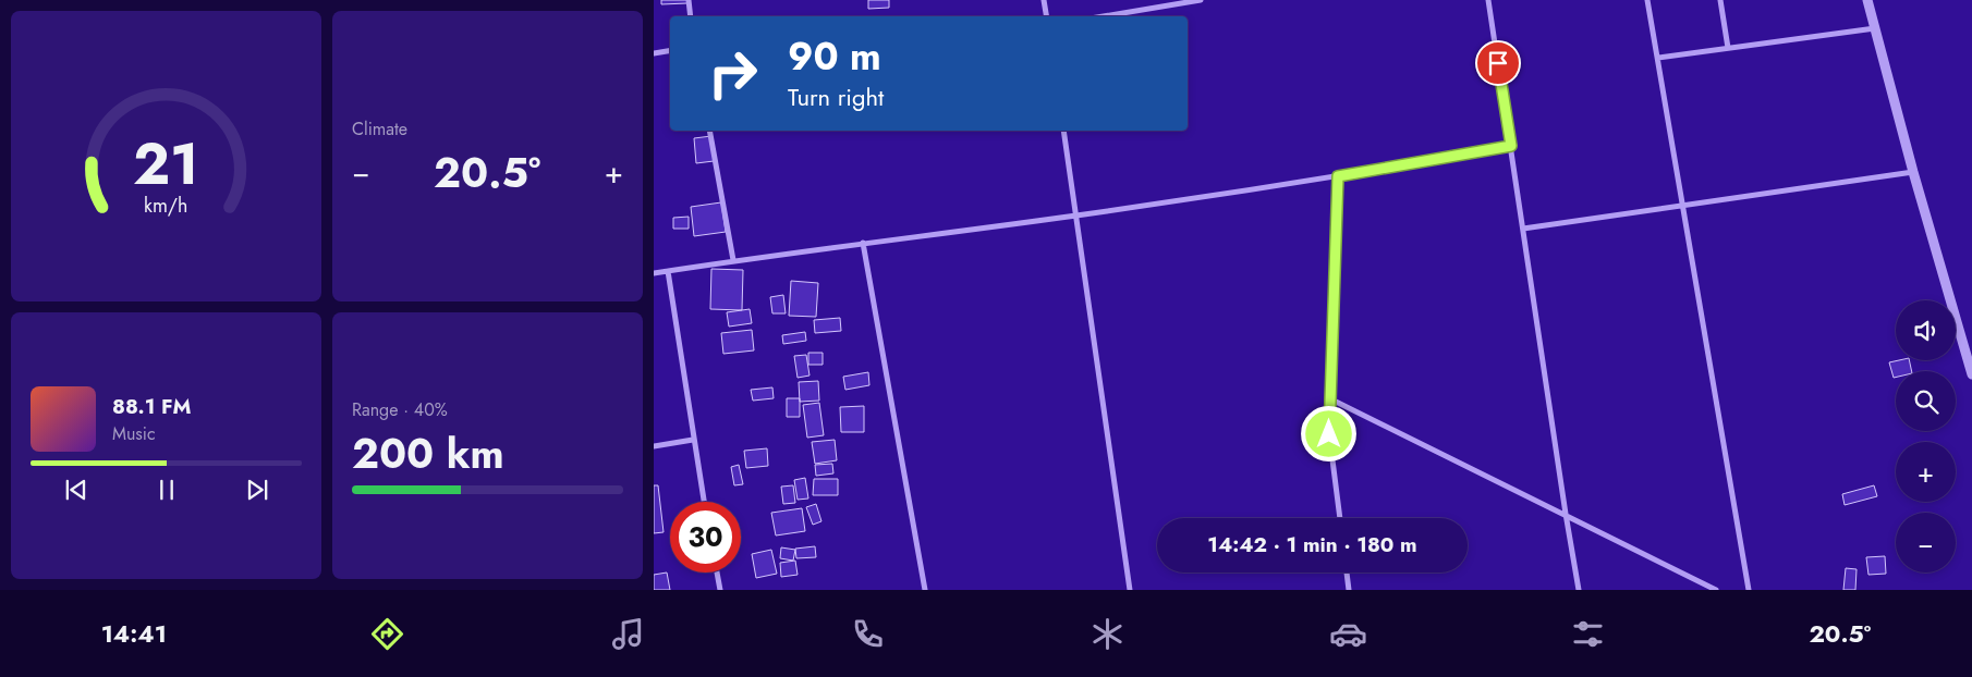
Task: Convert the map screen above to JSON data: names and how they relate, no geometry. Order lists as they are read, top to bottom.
{
  "page": {
    "tile": [
      "Climate",
      ["Range · 40%", "200 km"]
    ],
    "turn": ["90 m", "Turn right"],
    "heat": ["−", "20.5°", "+"],
    "map_buttons": ["+", "−"],
    "song": ["88.1 FM", "Music"],
    "limit": "30",
    "trip": "14:42 · 1 min · 180 m",
    "tabs": ["14:41", "20.5°"],
    "gauge": ["21", "km/h"]
  }
}
